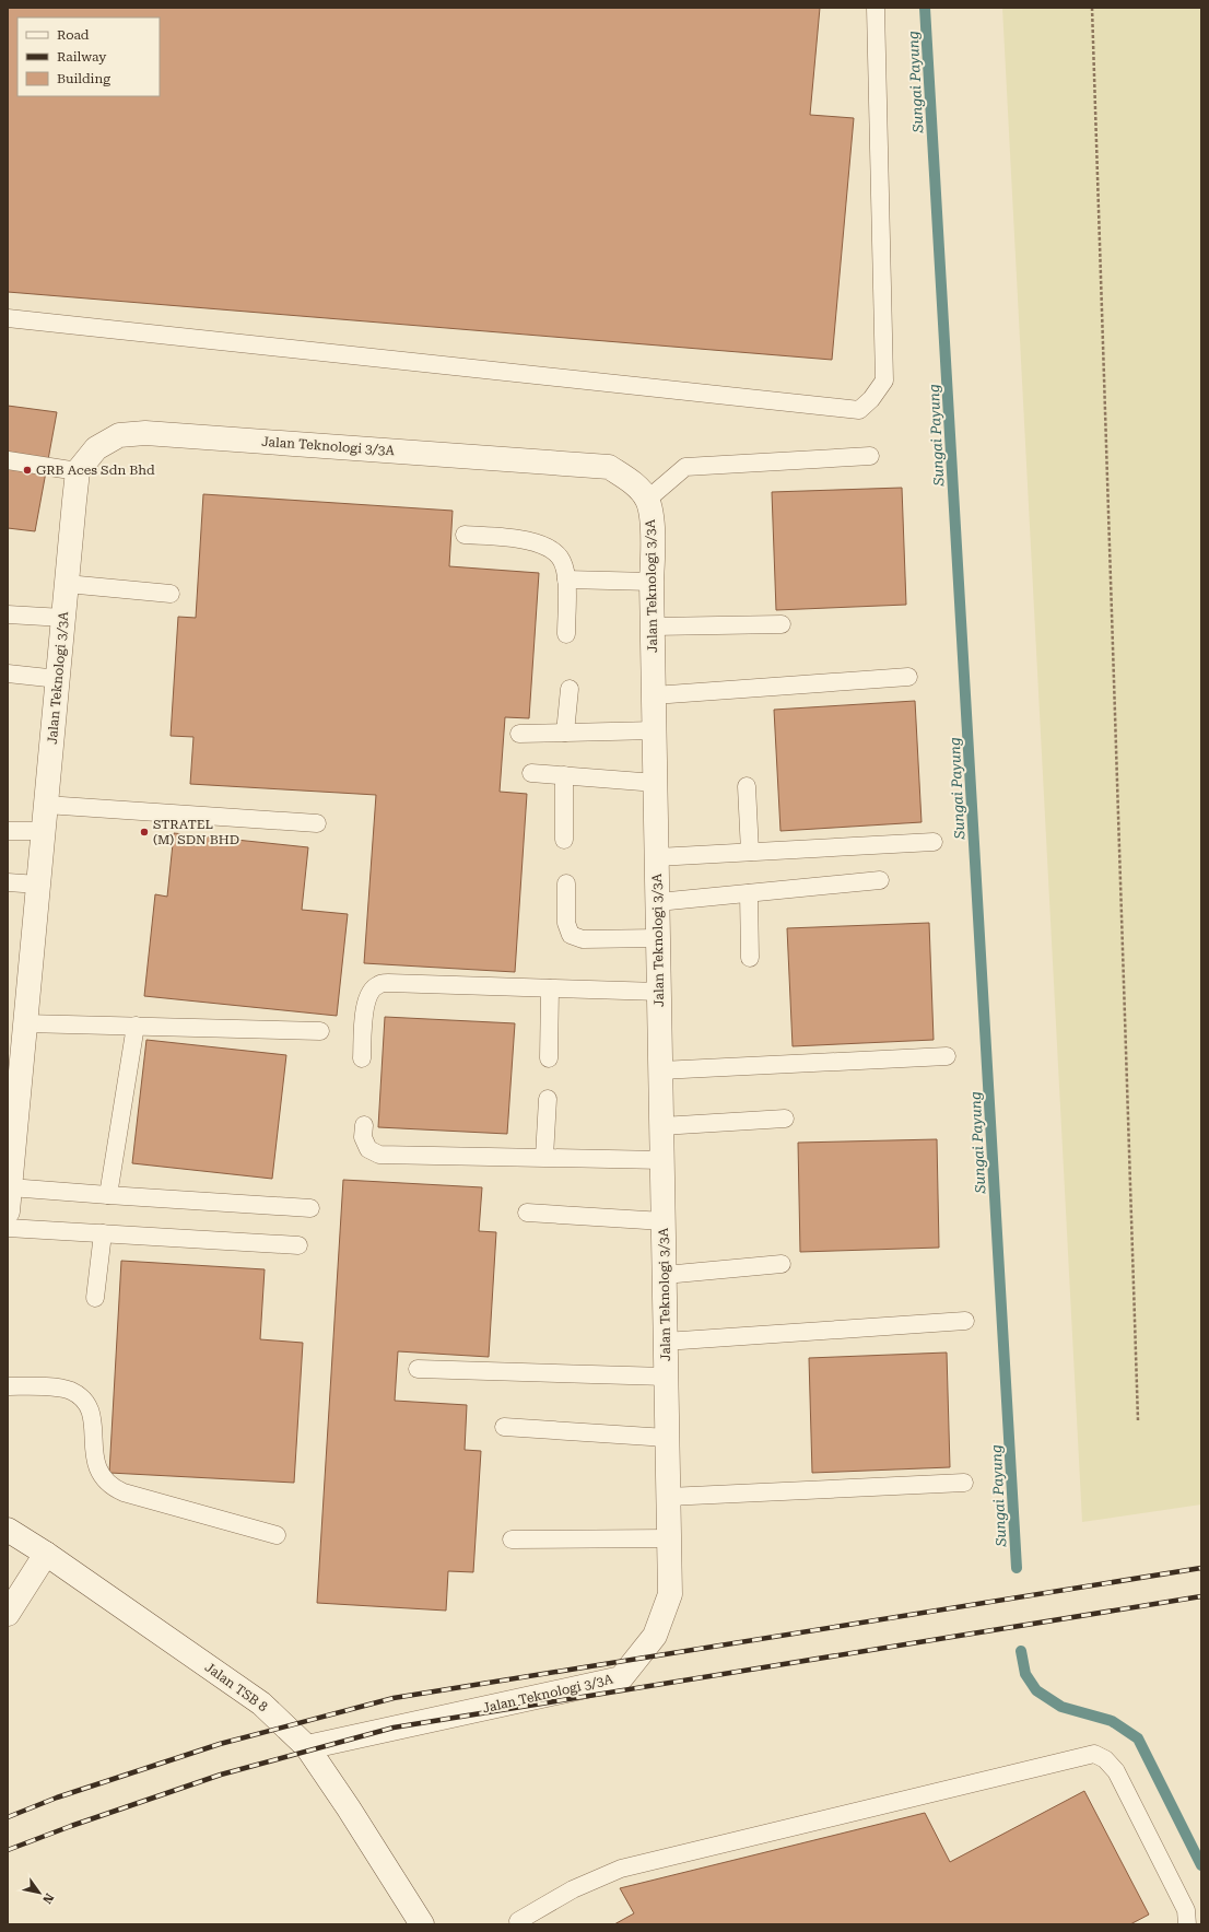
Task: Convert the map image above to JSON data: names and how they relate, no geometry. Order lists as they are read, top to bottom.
{
  "streets": {
    "street": ["Jalan Teknologi 3/3A", "Jalan TSB 8"]
  },
  "crossings": [
    ["Jalan Teknologi 3/3A", "Jalan TSB 8"]
  ],
  "water": ["Sungai Payung"],
  "places": ["GRB Aces Sdn Bhd", "STRATEL (M) SDN BHD"],
  "legend": ["Road", "Railway", "Building"],
  "north": "bottom right"
}
